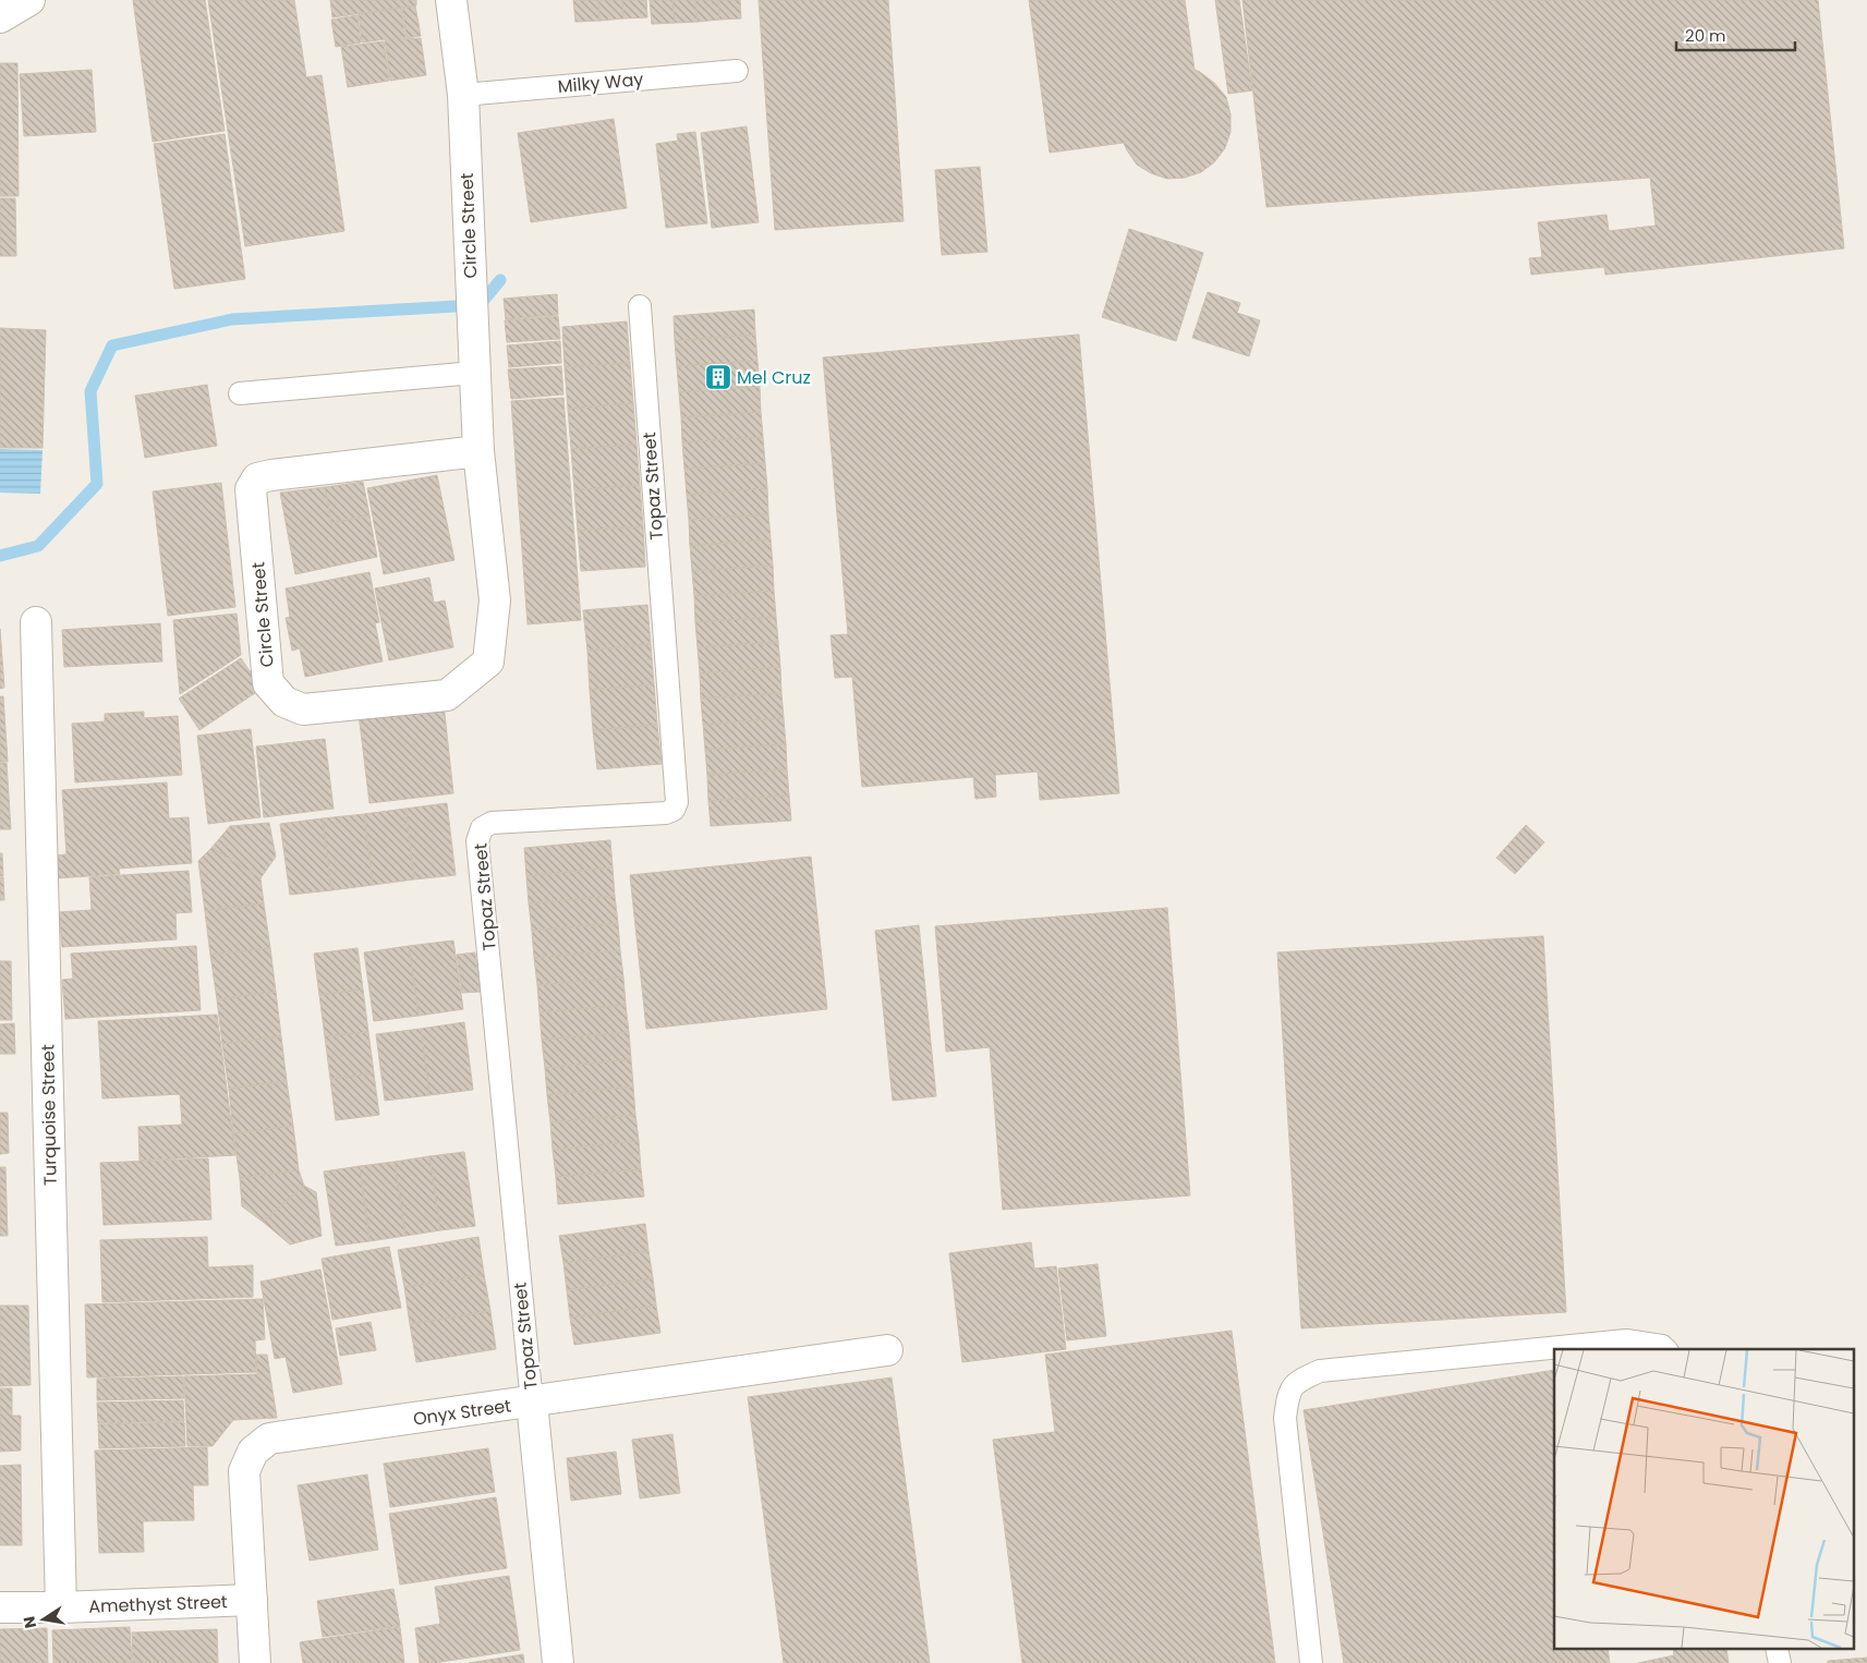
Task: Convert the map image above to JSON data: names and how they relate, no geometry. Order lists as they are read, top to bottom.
{
  "streets": {
    "street": [
      "Circle Street",
      "Topaz Street",
      "Turquoise Street",
      "Onyx Street",
      "Amethyst Street"
    ],
    "lane": ["Milky Way"]
  },
  "crossings": [
    ["Milky Way", "Circle Street"],
    ["Topaz Street", "Onyx Street"],
    ["Turquoise Street", "Amethyst Street"],
    ["Onyx Street", "Amethyst Street"]
  ],
  "places": {
    "building": ["Mel Cruz"]
  },
  "scale_bar": "20 m",
  "north": "left"
}
